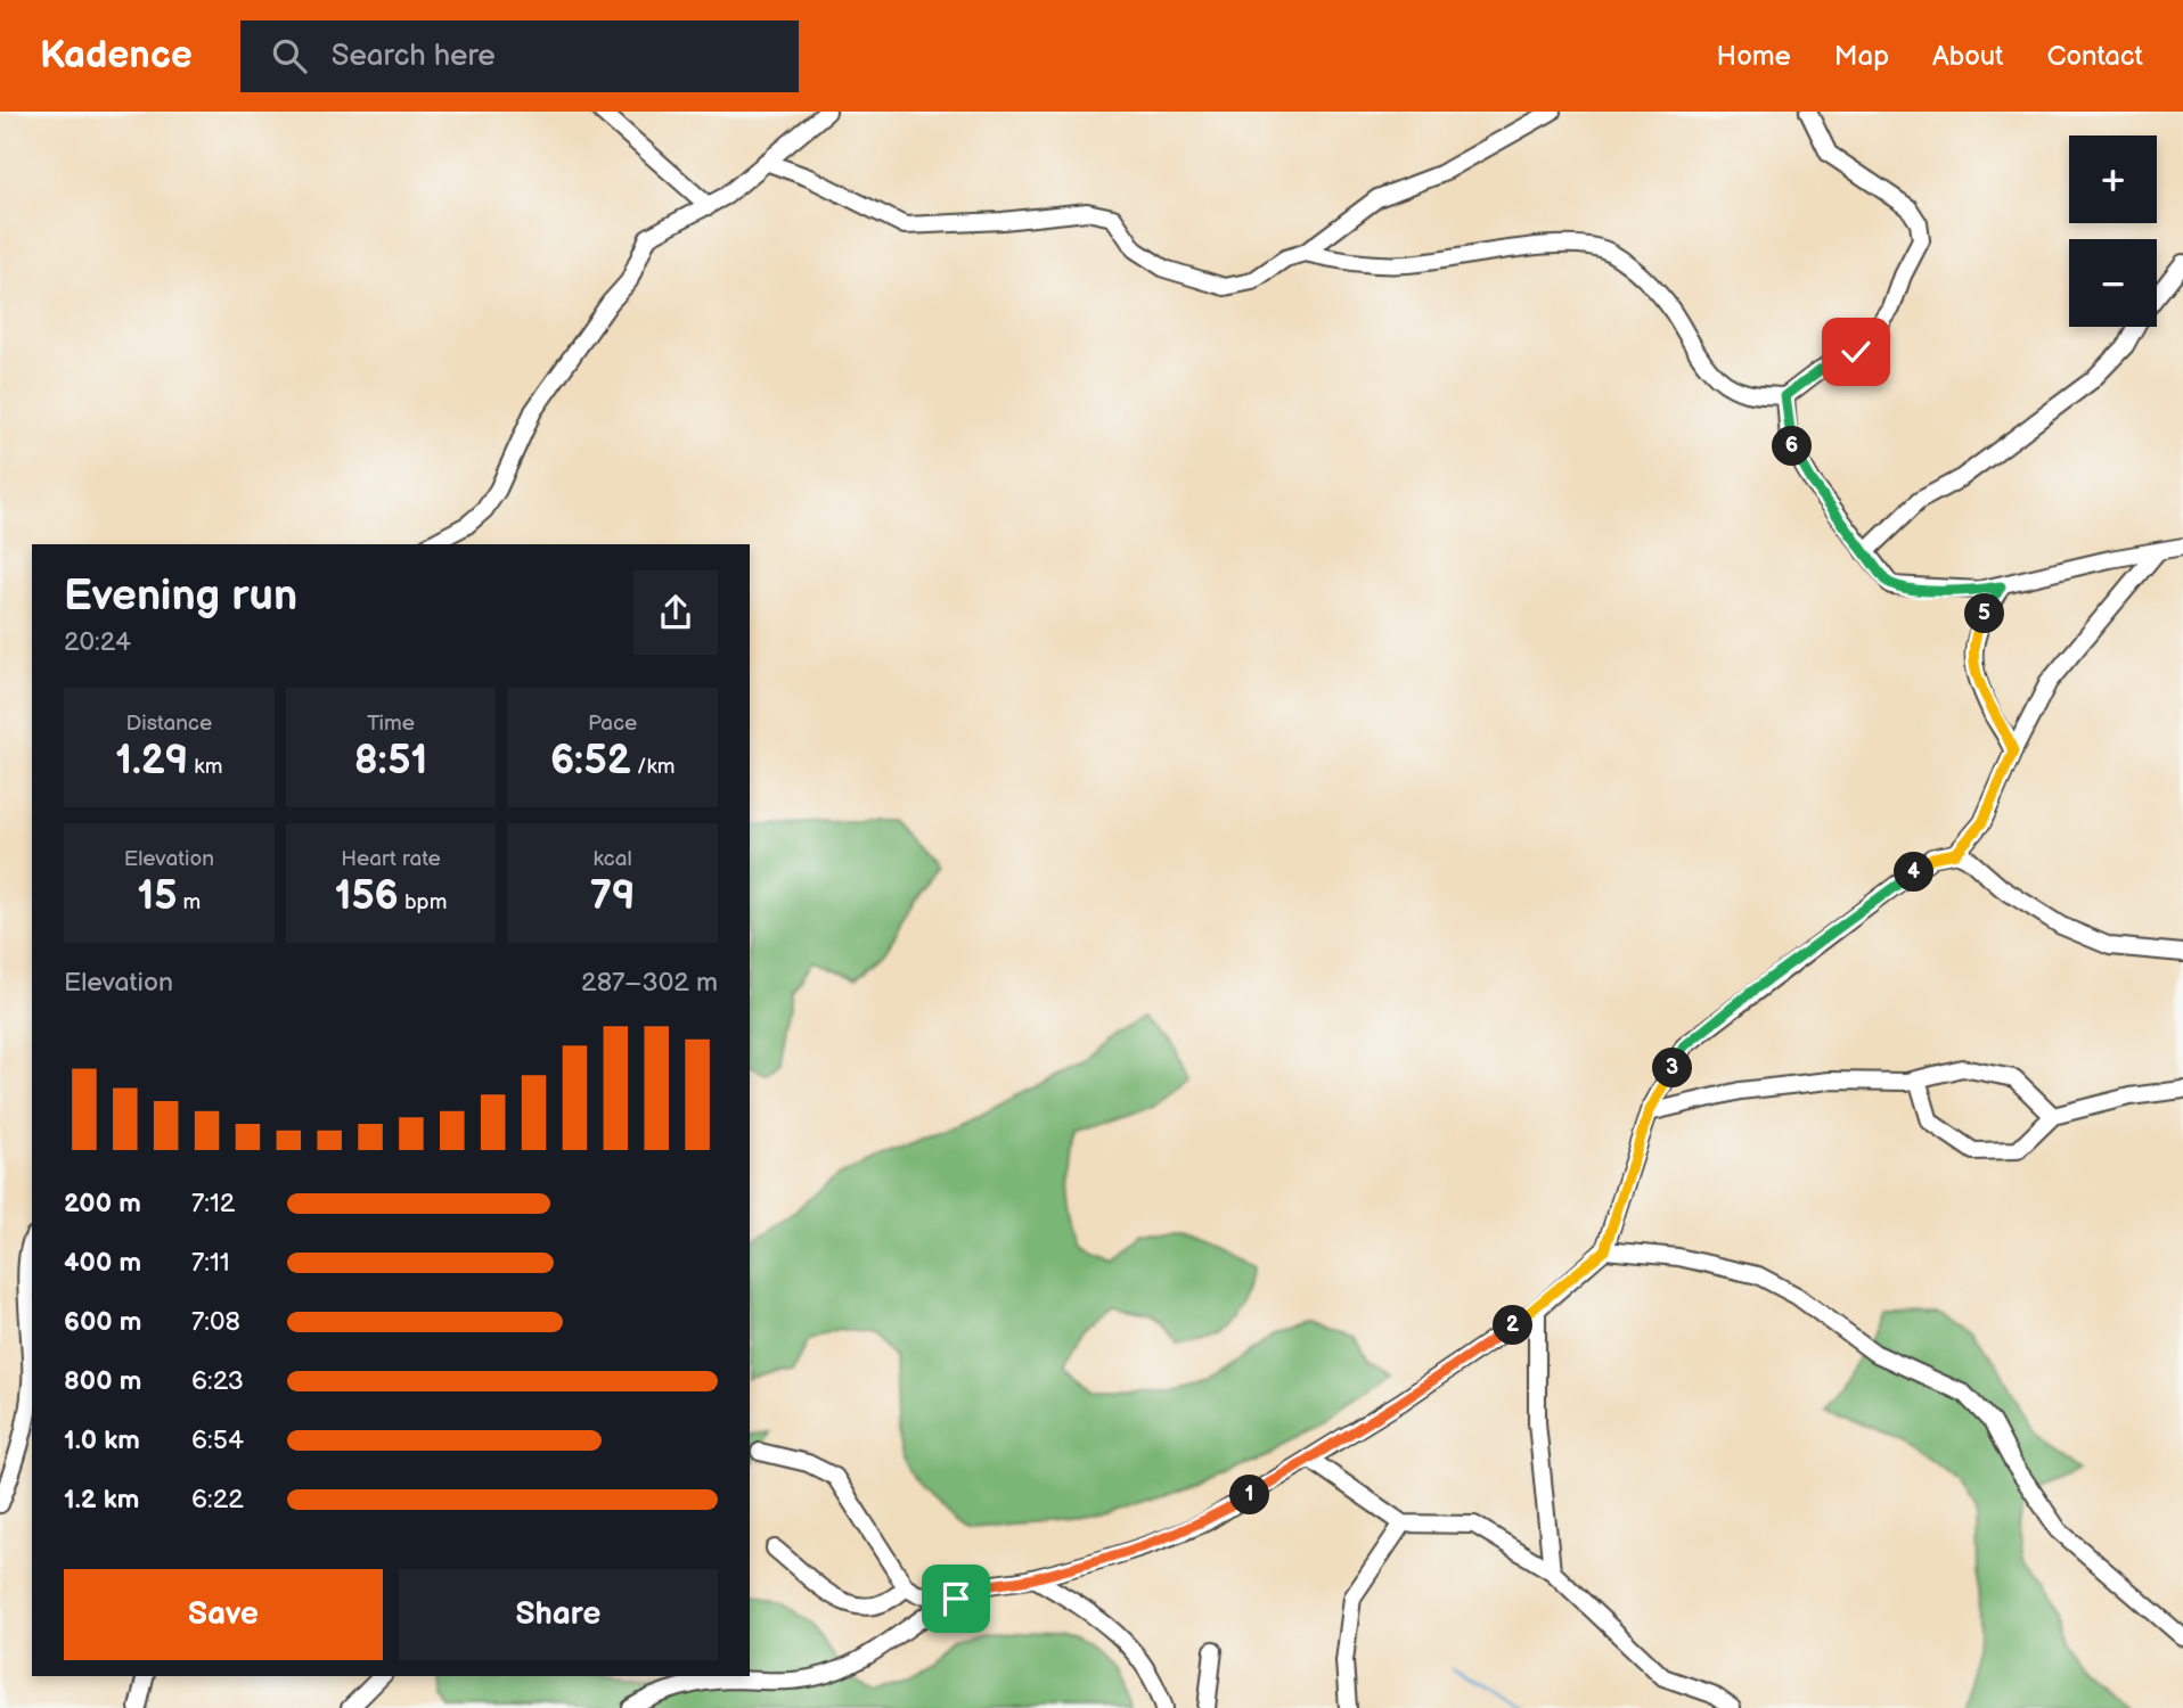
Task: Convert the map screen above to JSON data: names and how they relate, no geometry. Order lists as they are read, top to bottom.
{
  "page": {
    "header": "Kadence",
    "search": "Search here",
    "nav": [
      "Home",
      "Map",
      "About",
      "Contact"
    ],
    "map_buttons": ["+", "−"],
    "pins": [
      "6",
      "5",
      "4",
      "3",
      "2",
      "1"
    ],
    "heading": ["Evening run", "20:24"],
    "stats": [
      ["Distance", "1.29 km"],
      ["Time", "8:51"],
      ["Pace", "6:52 /km"],
      ["Elevation", "15 m"],
      ["Heart rate", "156 bpm"],
      ["kcal", "79"]
    ],
    "chart": ["Elevation", "287–302 m"],
    "list": [
      {
        "name": "200 m",
        "note": "7:12"
      },
      {
        "name": "400 m",
        "note": "7:11"
      },
      {
        "name": "600 m",
        "note": "7:08"
      },
      {
        "name": "800 m",
        "note": "6:23"
      },
      {
        "name": "1.0 km",
        "note": "6:54"
      },
      {
        "name": "1.2 km",
        "note": "6:22"
      }
    ],
    "buttons": ["Save", "Share"]
  }
}
